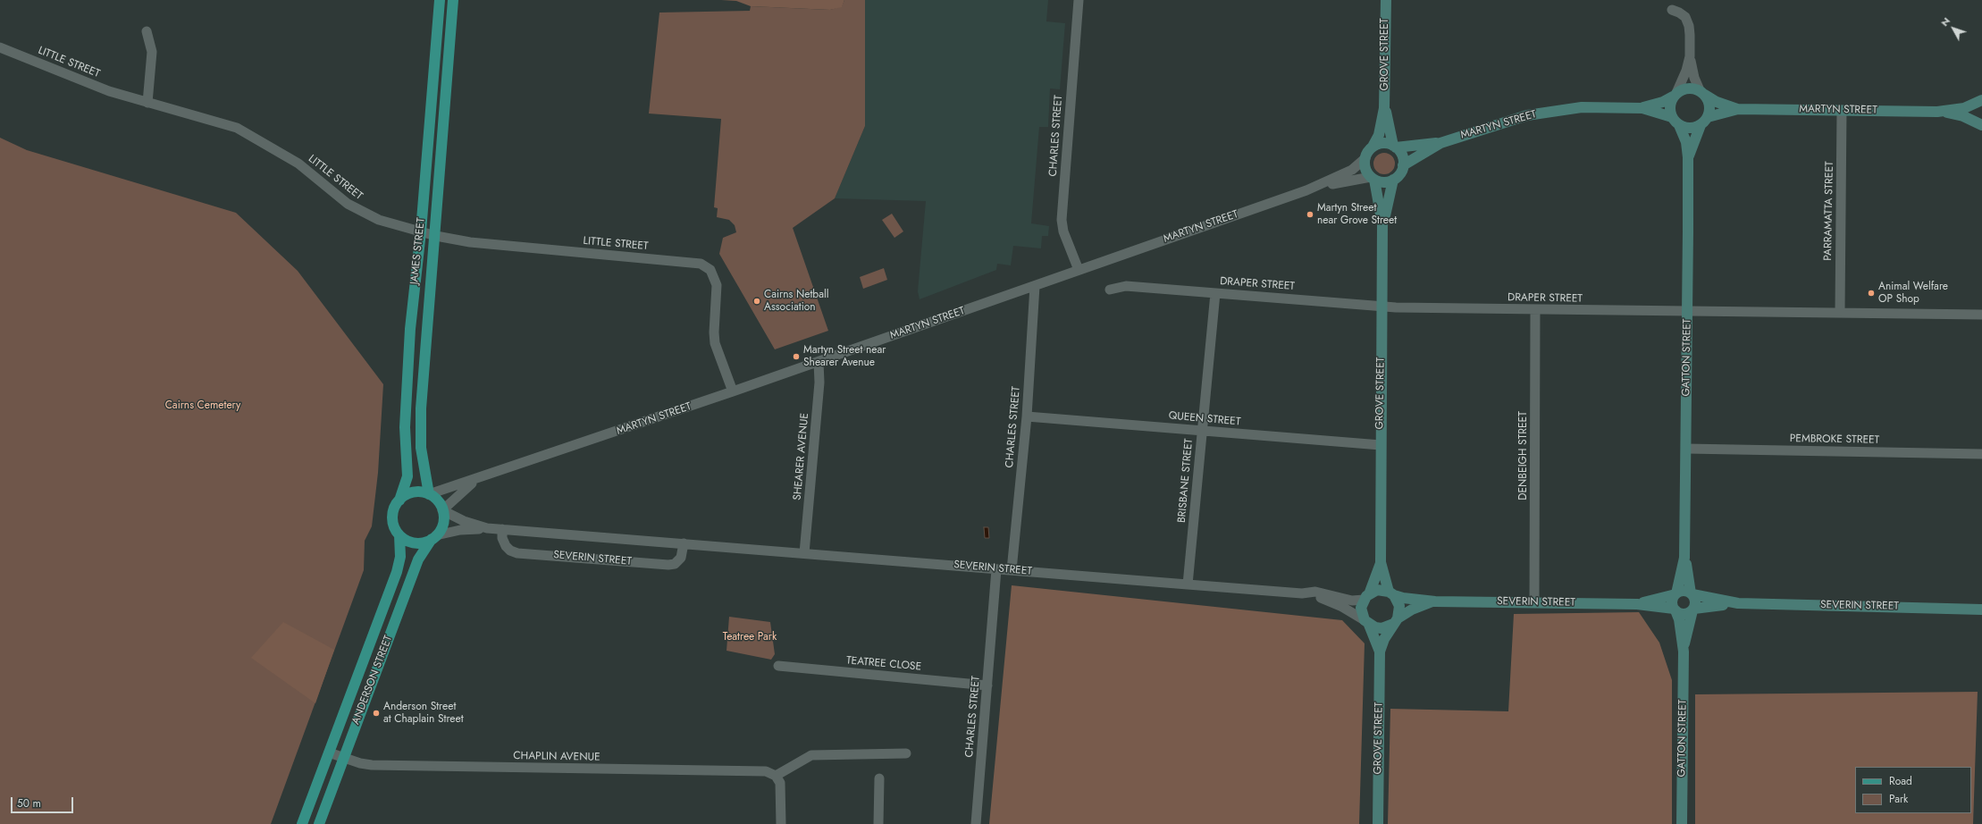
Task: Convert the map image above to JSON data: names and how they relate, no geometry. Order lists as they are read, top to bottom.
{
  "streets": {
    "main road": ["JAMES STREET", "ANDERSON STREET"],
    "street": [
      "GROVE STREET",
      "LITTLE STREET",
      "MARTYN STREET",
      "CHARLES STREET",
      "PARRAMATTA STREET",
      "DRAPER STREET",
      "GATTON STREET",
      "QUEEN STREET",
      "PEMBROKE STREET",
      "DENBEIGH STREET",
      "SHEARER AVENUE",
      "BRISBANE STREET",
      "SEVERIN STREET",
      "TEATREE CLOSE",
      "CHAPLIN AVENUE"
    ]
  },
  "crossings": [
    ["GROVE STREET", "MARTYN STREET"],
    ["GROVE STREET", "DRAPER STREET"],
    ["GROVE STREET", "QUEEN STREET"],
    ["GROVE STREET", "SEVERIN STREET"],
    ["LITTLE STREET", "MARTYN STREET"],
    ["LITTLE STREET", "JAMES STREET"],
    ["MARTYN STREET", "CHARLES STREET"],
    ["MARTYN STREET", "PARRAMATTA STREET"],
    ["MARTYN STREET", "JAMES STREET"],
    ["MARTYN STREET", "GATTON STREET"],
    ["MARTYN STREET", "SHEARER AVENUE"],
    ["MARTYN STREET", "SEVERIN STREET"],
    ["MARTYN STREET", "ANDERSON STREET"],
    ["CHARLES STREET", "QUEEN STREET"],
    ["CHARLES STREET", "SEVERIN STREET"],
    ["CHARLES STREET", "TEATREE CLOSE"],
    ["PARRAMATTA STREET", "DRAPER STREET"],
    ["JAMES STREET", "SEVERIN STREET"],
    ["JAMES STREET", "ANDERSON STREET"],
    ["DRAPER STREET", "GATTON STREET"],
    ["DRAPER STREET", "DENBEIGH STREET"],
    ["DRAPER STREET", "BRISBANE STREET"],
    ["GATTON STREET", "PEMBROKE STREET"],
    ["GATTON STREET", "SEVERIN STREET"],
    ["QUEEN STREET", "BRISBANE STREET"],
    ["DENBEIGH STREET", "SEVERIN STREET"],
    ["SHEARER AVENUE", "SEVERIN STREET"],
    ["BRISBANE STREET", "SEVERIN STREET"],
    ["SEVERIN STREET", "ANDERSON STREET"],
    ["ANDERSON STREET", "CHAPLIN AVENUE"]
  ],
  "parks": ["Cairns Cemetery", "Teatree Park"],
  "places": [
    "Martyn Street near Grove Street",
    "Animal Welfare OP Shop",
    "Cairns Netball Association",
    "Martyn Street near Shearer Avenue",
    "Anderson Street at Chaplain Street"
  ],
  "legend": ["Road", "Park"],
  "scale_bar": "50 m",
  "north": "top left"
}
